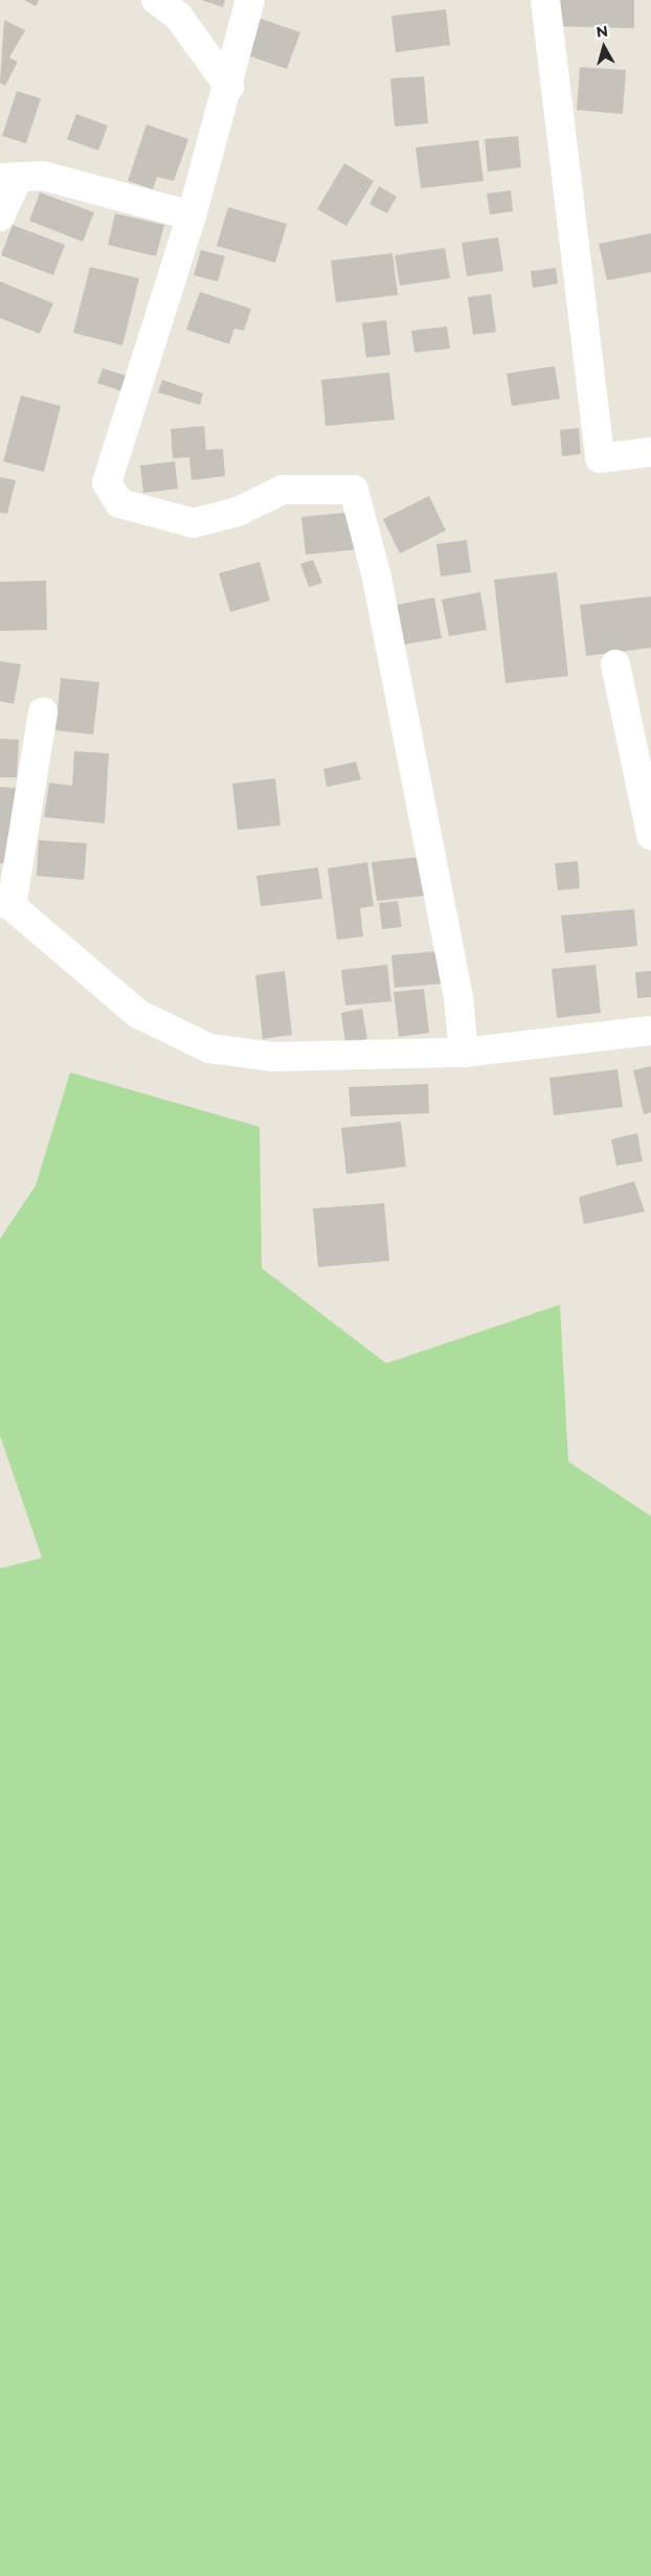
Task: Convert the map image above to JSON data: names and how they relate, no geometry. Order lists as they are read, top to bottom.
{
  "north": "top"
}
